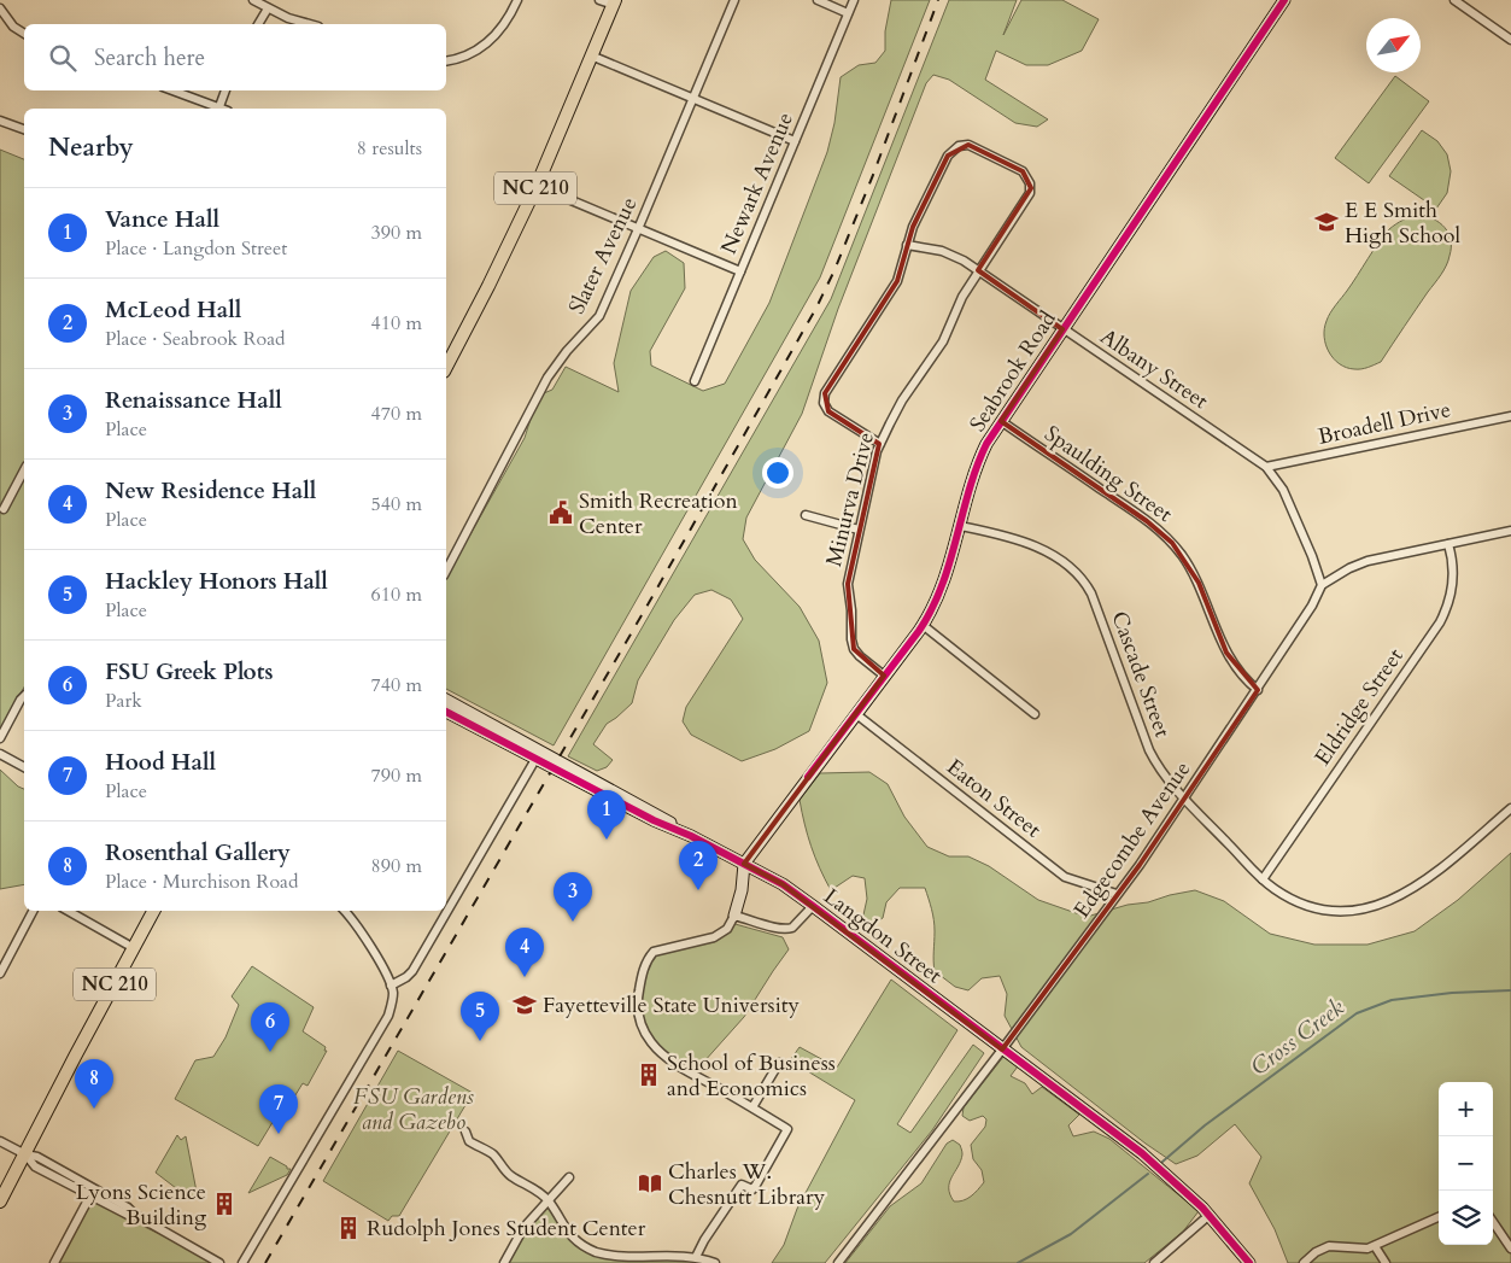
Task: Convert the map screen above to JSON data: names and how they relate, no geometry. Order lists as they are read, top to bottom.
{
  "streets": {
    "main road": ["NC 210"],
    "street": [
      "Newark Avenue",
      "Slater Avenue",
      "Albany Street",
      "Seabrook Road",
      "Broadell Drive",
      "Spaulding Street",
      "Minurva Drive",
      "Cascade Street",
      "Eldridge Street",
      "Eaton Street",
      "Edgecombe Avenue",
      "Langdon Street"
    ]
  },
  "crossings": [
    ["Albany Street", "Seabrook Road"],
    ["Albany Street", "Broadell Drive"],
    ["Albany Street", "Minurva Drive"],
    ["Albany Street", "Edgecombe Avenue"],
    ["Seabrook Road", "Spaulding Street"],
    ["Seabrook Road", "Minurva Drive"],
    ["Seabrook Road", "Cascade Street"],
    ["Seabrook Road", "Eaton Street"],
    ["Seabrook Road", "Langdon Street"],
    ["Spaulding Street", "Edgecombe Avenue"],
    ["Cascade Street", "Eldridge Street"],
    ["Cascade Street", "Edgecombe Avenue"],
    ["Eaton Street", "Edgecombe Avenue"],
    ["Edgecombe Avenue", "Langdon Street"]
  ],
  "water": ["Cross Creek"],
  "parks": ["FSU Gardens and Gazebo"],
  "places": {
    "school or university": ["E E Smith High School", "Fayetteville State University"],
    "public building": ["Smith Recreation Center"],
    "building": ["School of Business and Economics", "Lyons Science Building", "Rudolph Jones Student Center"],
    "library": ["Charles W. Chesnutt Library"]
  },
  "north": "top right",
  "page": {
    "search": "Search here",
    "heading": ["Nearby", "8 results"],
    "list": [
      {
        "mark": "1",
        "name": "Vance Hall",
        "note": "Place · Langdon Street",
        "value": "390 m"
      },
      {
        "mark": "2",
        "name": "McLeod Hall",
        "note": "Place · Seabrook Road",
        "value": "410 m"
      },
      {
        "mark": "3",
        "name": "Renaissance Hall",
        "note": "Place",
        "value": "470 m"
      },
      {
        "mark": "4",
        "name": "New Residence Hall",
        "note": "Place",
        "value": "540 m"
      },
      {
        "mark": "5",
        "name": "Hackley Honors Hall",
        "note": "Place",
        "value": "610 m"
      },
      {
        "mark": "6",
        "name": "FSU Greek Plots",
        "note": "Park",
        "value": "740 m"
      },
      {
        "mark": "7",
        "name": "Hood Hall",
        "note": "Place",
        "value": "790 m"
      },
      {
        "mark": "8",
        "name": "Rosenthal Gallery",
        "note": "Place · Murchison Road",
        "value": "890 m"
      }
    ],
    "pins": [
      "1",
      "2",
      "3",
      "4",
      "5",
      "6",
      "8",
      "7"
    ],
    "map_buttons": ["+", "−"]
  }
}
